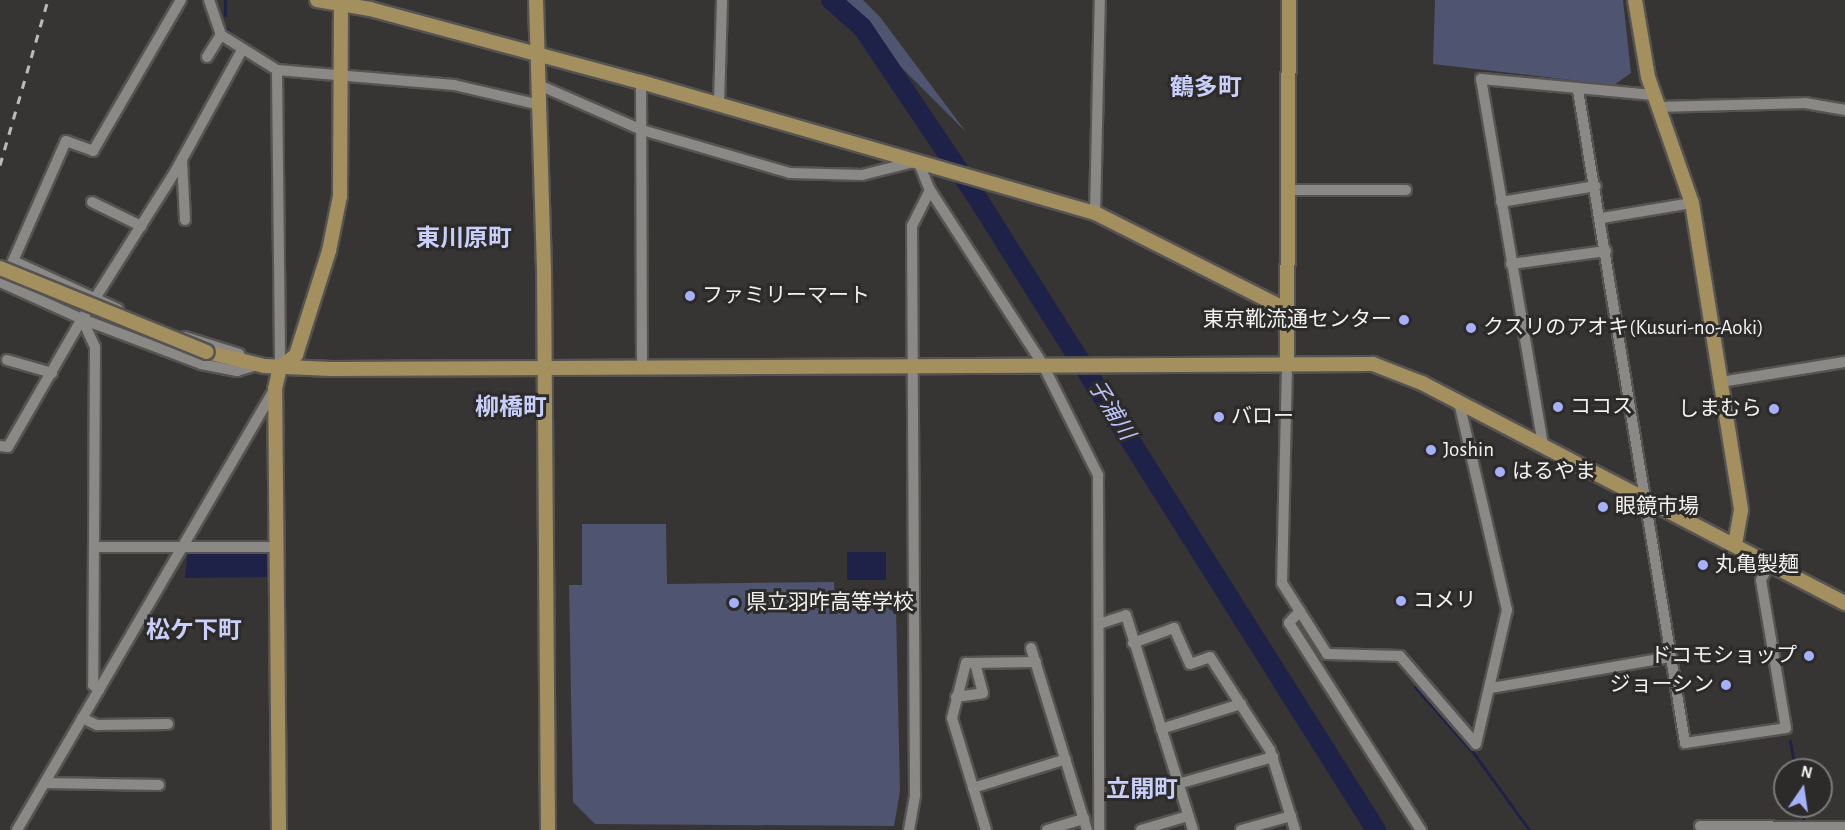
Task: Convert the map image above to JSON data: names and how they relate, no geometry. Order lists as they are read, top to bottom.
{
  "districts": [
    "鶴多町",
    "東川原町",
    "柳橋町",
    "松ケ下町",
    "立開町"
  ],
  "water": ["子浦川"],
  "places": [
    "ファミリーマート",
    "東京靴流通センター",
    "クスリのアオキ(Kusuri-no-Aoki)",
    "ココス",
    "しまむら",
    "バロー",
    "Joshin",
    "はるやま",
    "眼鏡市場",
    "丸亀製麺",
    "コメリ",
    "県立羽咋高等学校",
    "ドコモショップ",
    "ジョーシン"
  ],
  "north": "top"
}
